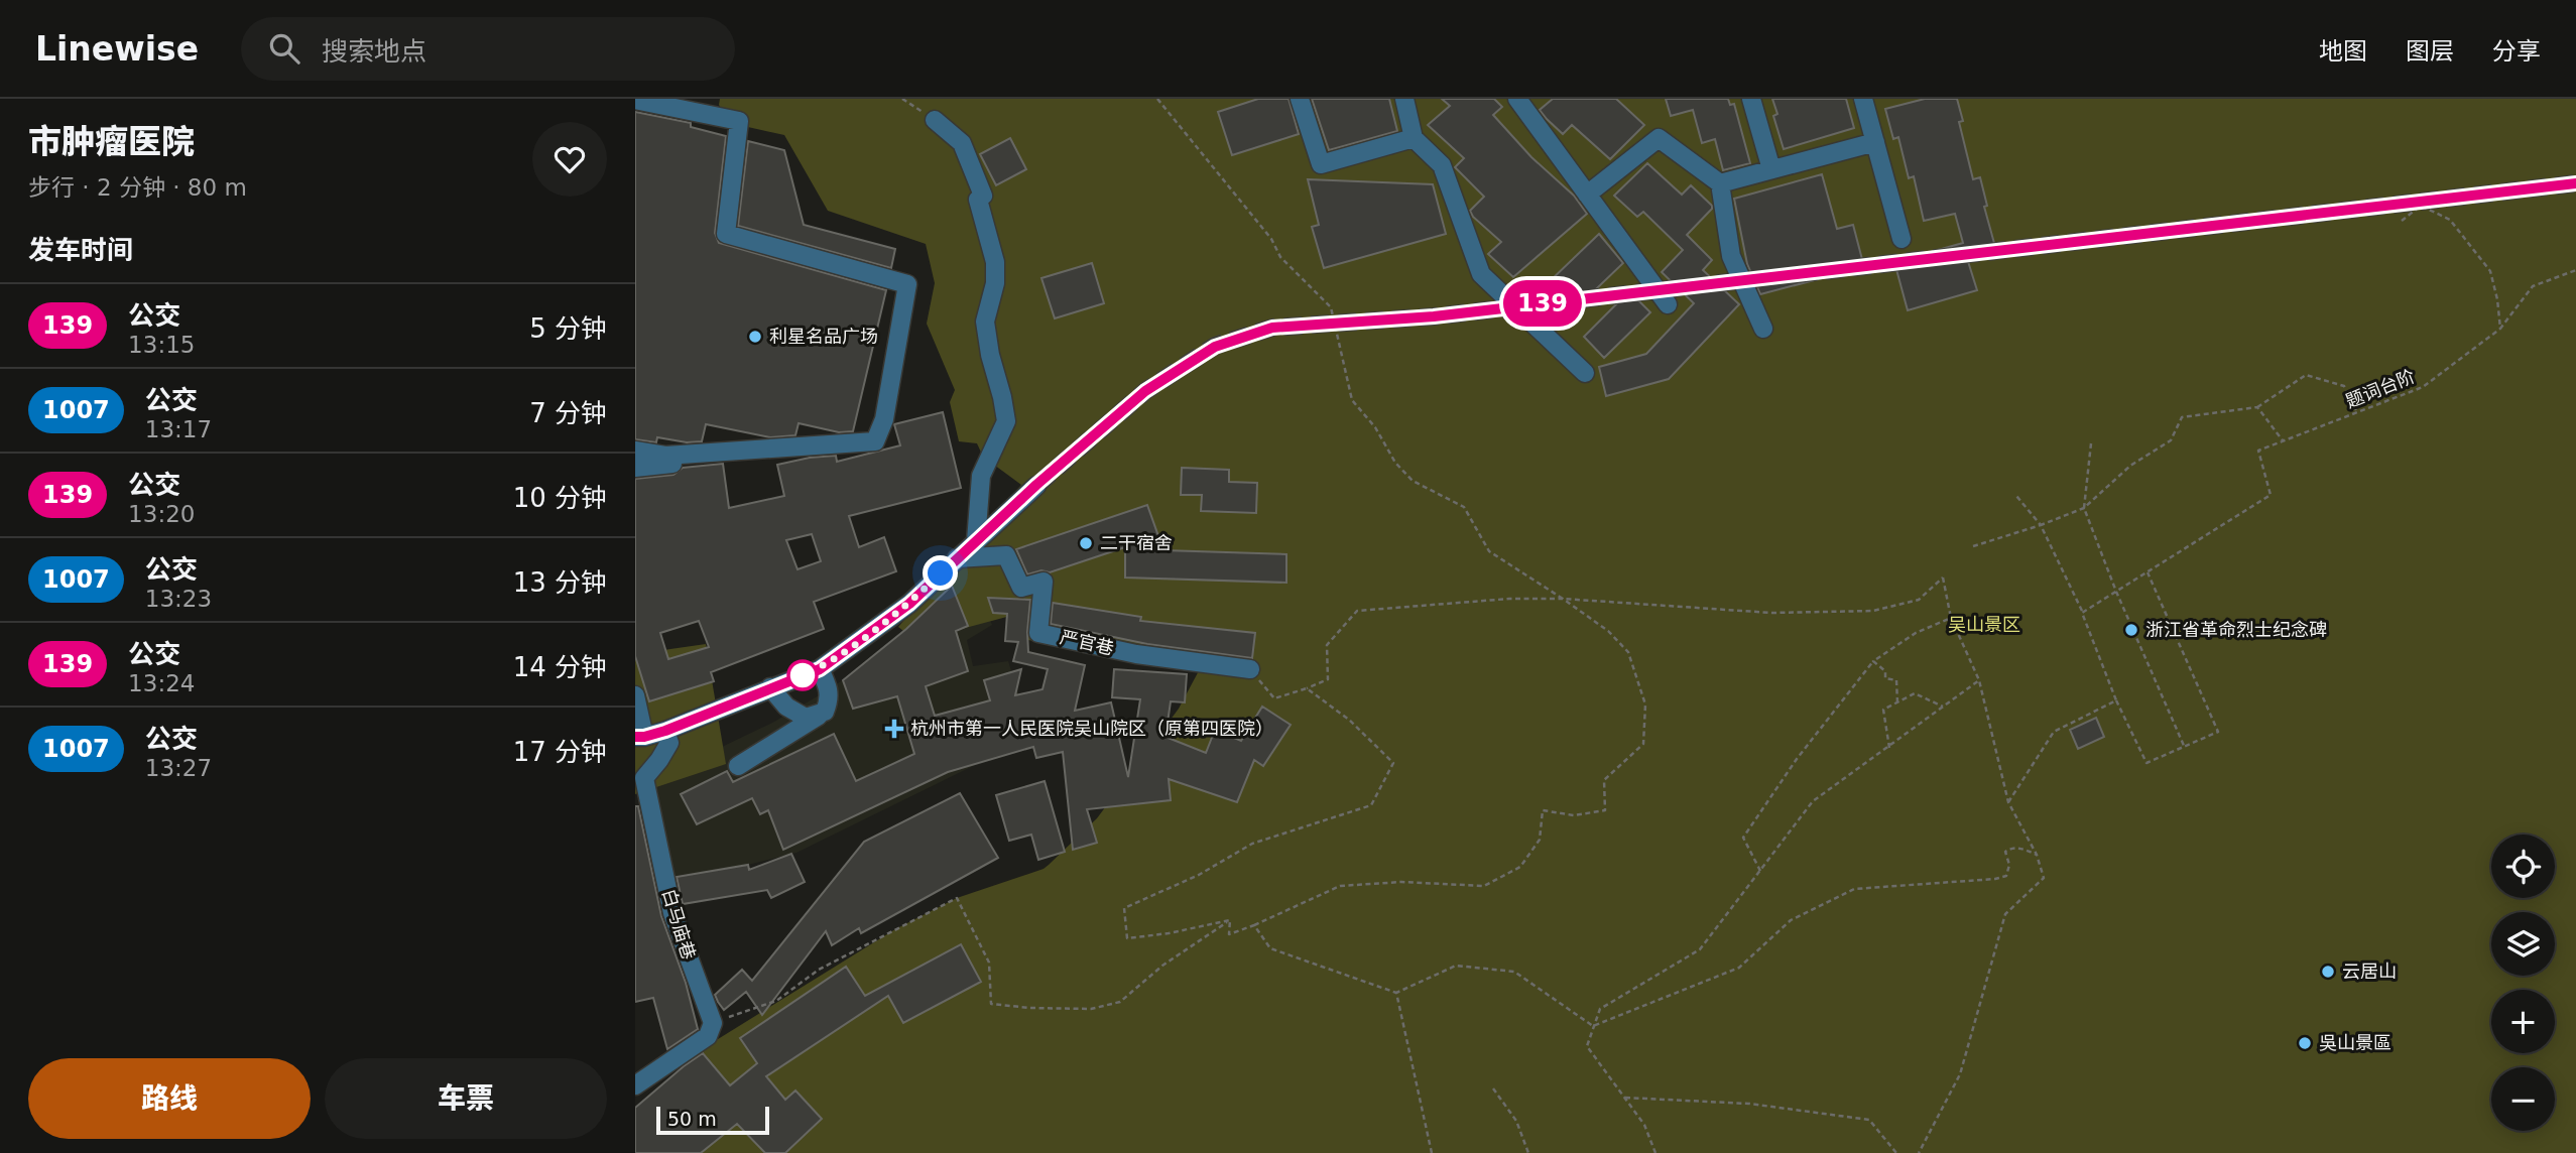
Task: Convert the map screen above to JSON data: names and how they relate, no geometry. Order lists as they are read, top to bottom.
{
  "streets": {
    "street": ["严官巷", "白马庙巷"],
    "path": ["题词台阶"]
  },
  "parks": ["吴山景区"],
  "places": {
    "other": [
      "利星名品广场",
      "二干宿舍",
      "浙江省革命烈士纪念碑",
      "云居山",
      "吳山景區"
    ],
    "health": ["杭州市第一人民医院吴山院区（原第四医院）"]
  },
  "lines": ["bus line 139"],
  "scale_bar": "50 m",
  "page": {
    "header": "Linewise",
    "search": "搜索地点",
    "nav": ["地图", "图层", "分享"],
    "heading": [
      ["市肿瘤医院", "步行 · 2 分钟 · 80 m"],
      "发车时间"
    ],
    "on_map": "139",
    "list": [
      {
        "mark": "139",
        "name": "公交",
        "note": "13:15",
        "value": "5 分钟"
      },
      {
        "mark": "1007",
        "name": "公交",
        "note": "13:17",
        "value": "7 分钟"
      },
      {
        "mark": "139",
        "name": "公交",
        "note": "13:20",
        "value": "10 分钟"
      },
      {
        "mark": "1007",
        "name": "公交",
        "note": "13:23",
        "value": "13 分钟"
      },
      {
        "mark": "139",
        "name": "公交",
        "note": "13:24",
        "value": "14 分钟"
      },
      {
        "mark": "1007",
        "name": "公交",
        "note": "13:27",
        "value": "17 分钟"
      }
    ],
    "map_buttons": ["+", "−"],
    "buttons": ["路线", "车票"],
    "scale": "50 m"
  }
}
